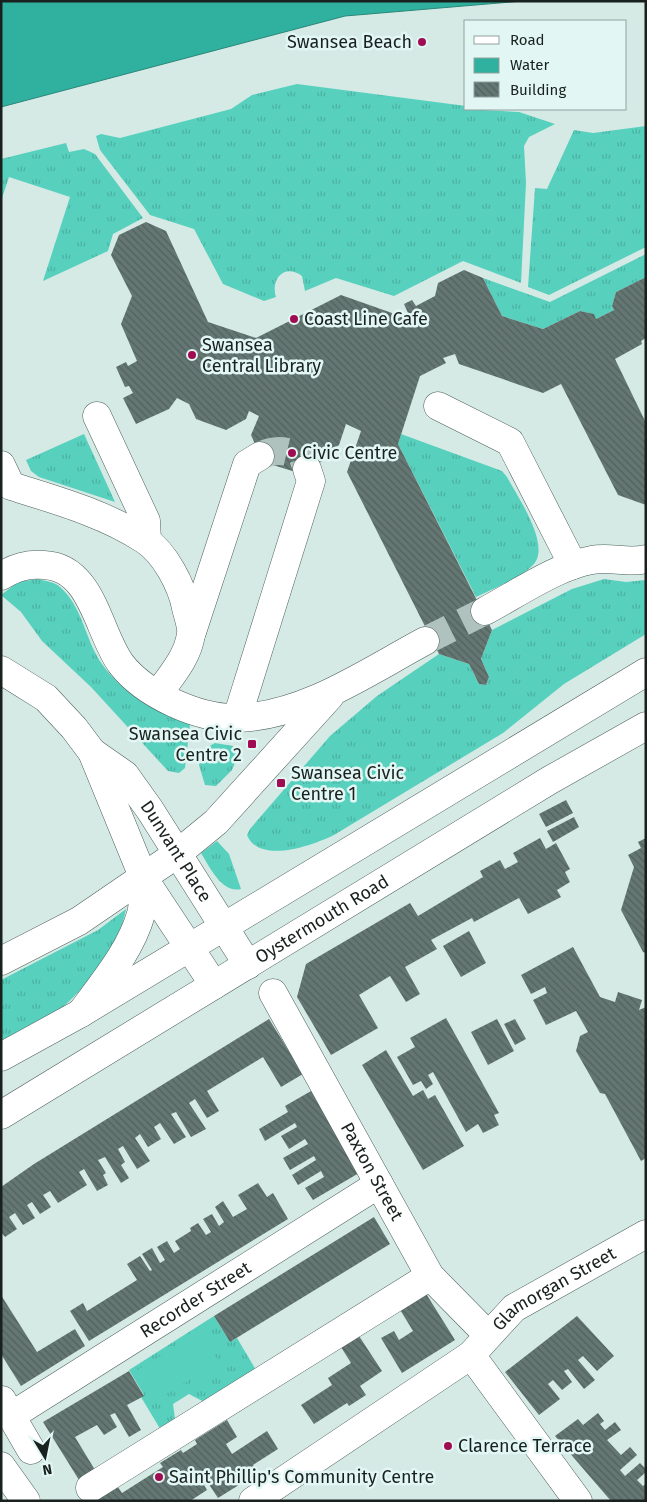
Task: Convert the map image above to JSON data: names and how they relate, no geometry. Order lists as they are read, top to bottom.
{
  "streets": {
    "street": [
      "Dunvant Place",
      "Oystermouth Road",
      "Paxton Street",
      "Glamorgan Street",
      "Recorder Street"
    ]
  },
  "crossings": [
    ["Dunvant Place", "Oystermouth Road"],
    ["Paxton Street", "Glamorgan Street"],
    ["Paxton Street", "Recorder Street"]
  ],
  "places": {
    "other": [
      "Swansea Beach",
      "Coast Line Cafe",
      "Swansea Central Library",
      "Civic Centre",
      "Clarence Terrace",
      "Saint Phillip's Community Centre"
    ],
    "transit": ["Swansea Civic Centre 2", "Swansea Civic Centre 1"]
  },
  "legend": ["Road", "Water", "Building"],
  "north": "bottom"
}
